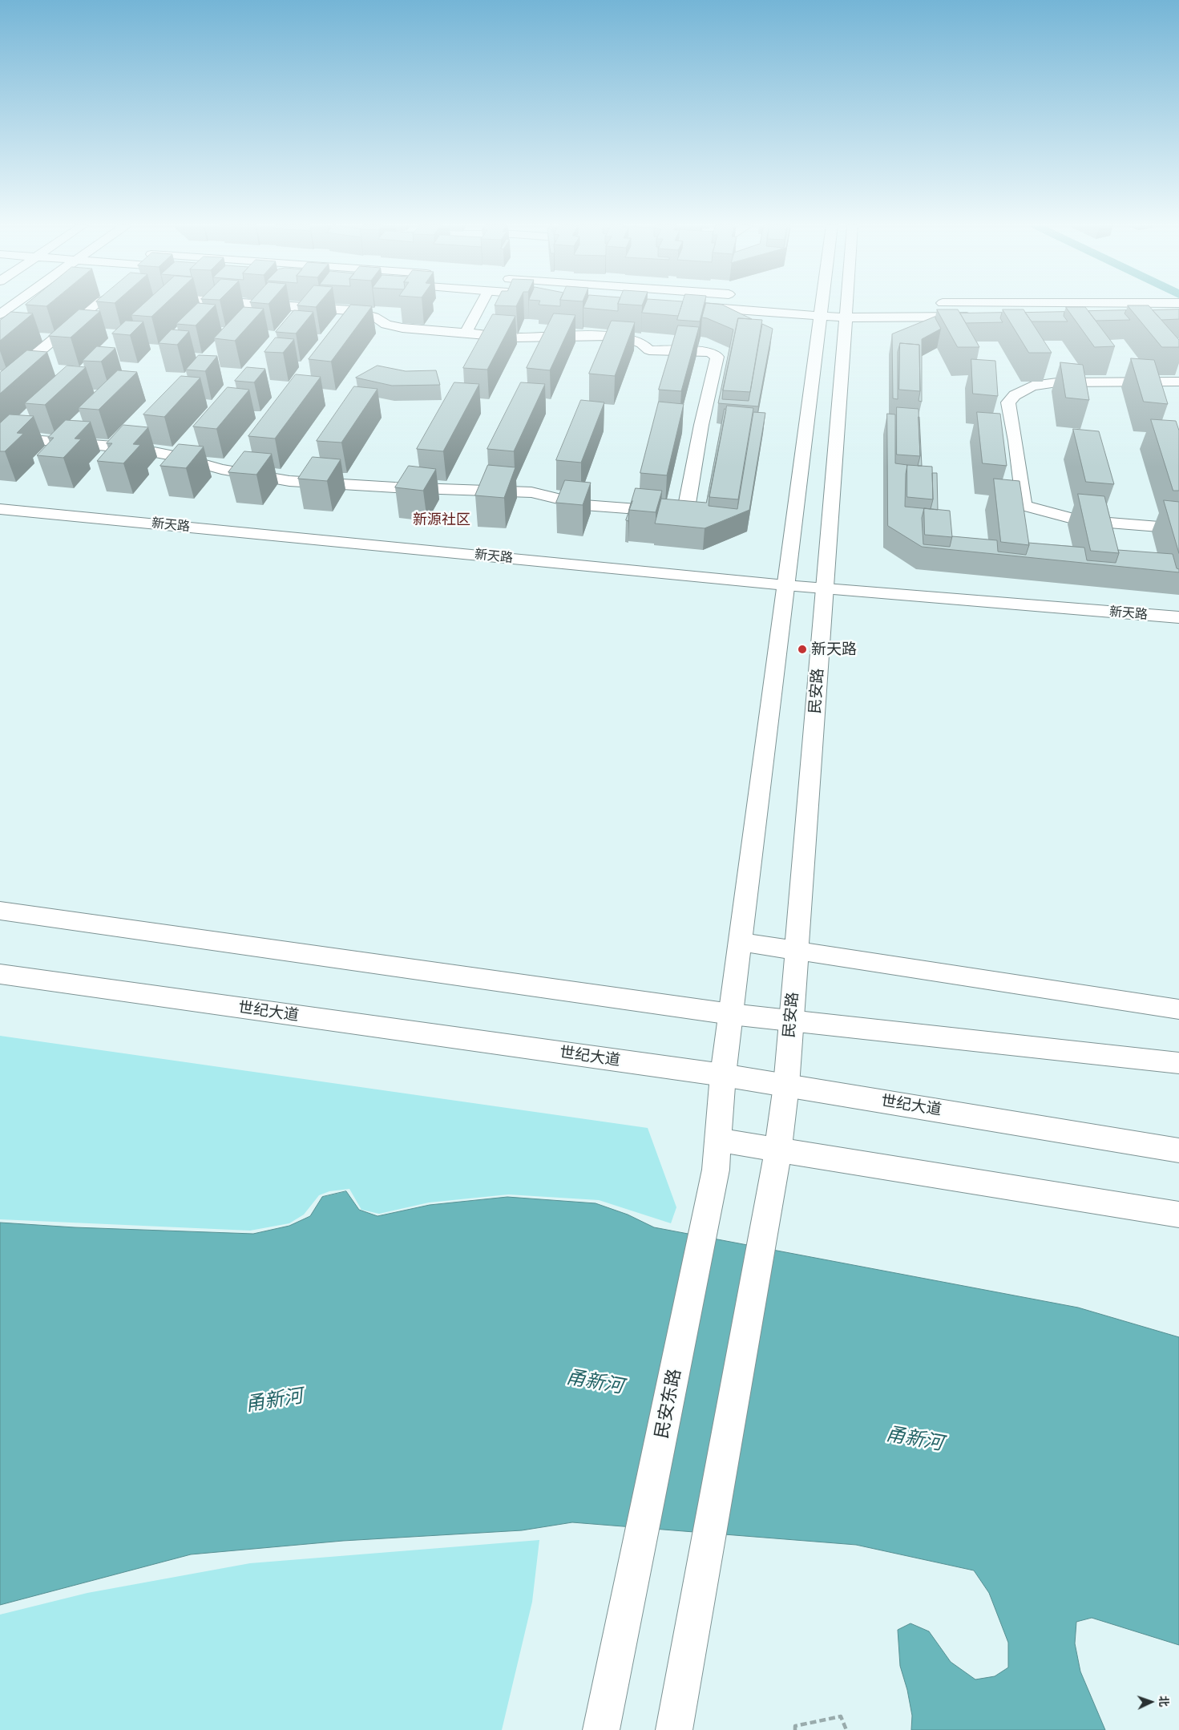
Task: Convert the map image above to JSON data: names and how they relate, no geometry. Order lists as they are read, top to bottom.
{
  "streets": {
    "main road": [
      "新天路",
      "民安路",
      "世纪大道",
      "民安东路"
    ]
  },
  "crossings": [
    ["新天路", "民安路"],
    ["民安路", "世纪大道"],
    ["世纪大道", "民安东路"]
  ],
  "districts": ["新源社区"],
  "water": ["甬新河"],
  "places": ["新天路"],
  "north": "right"
}
